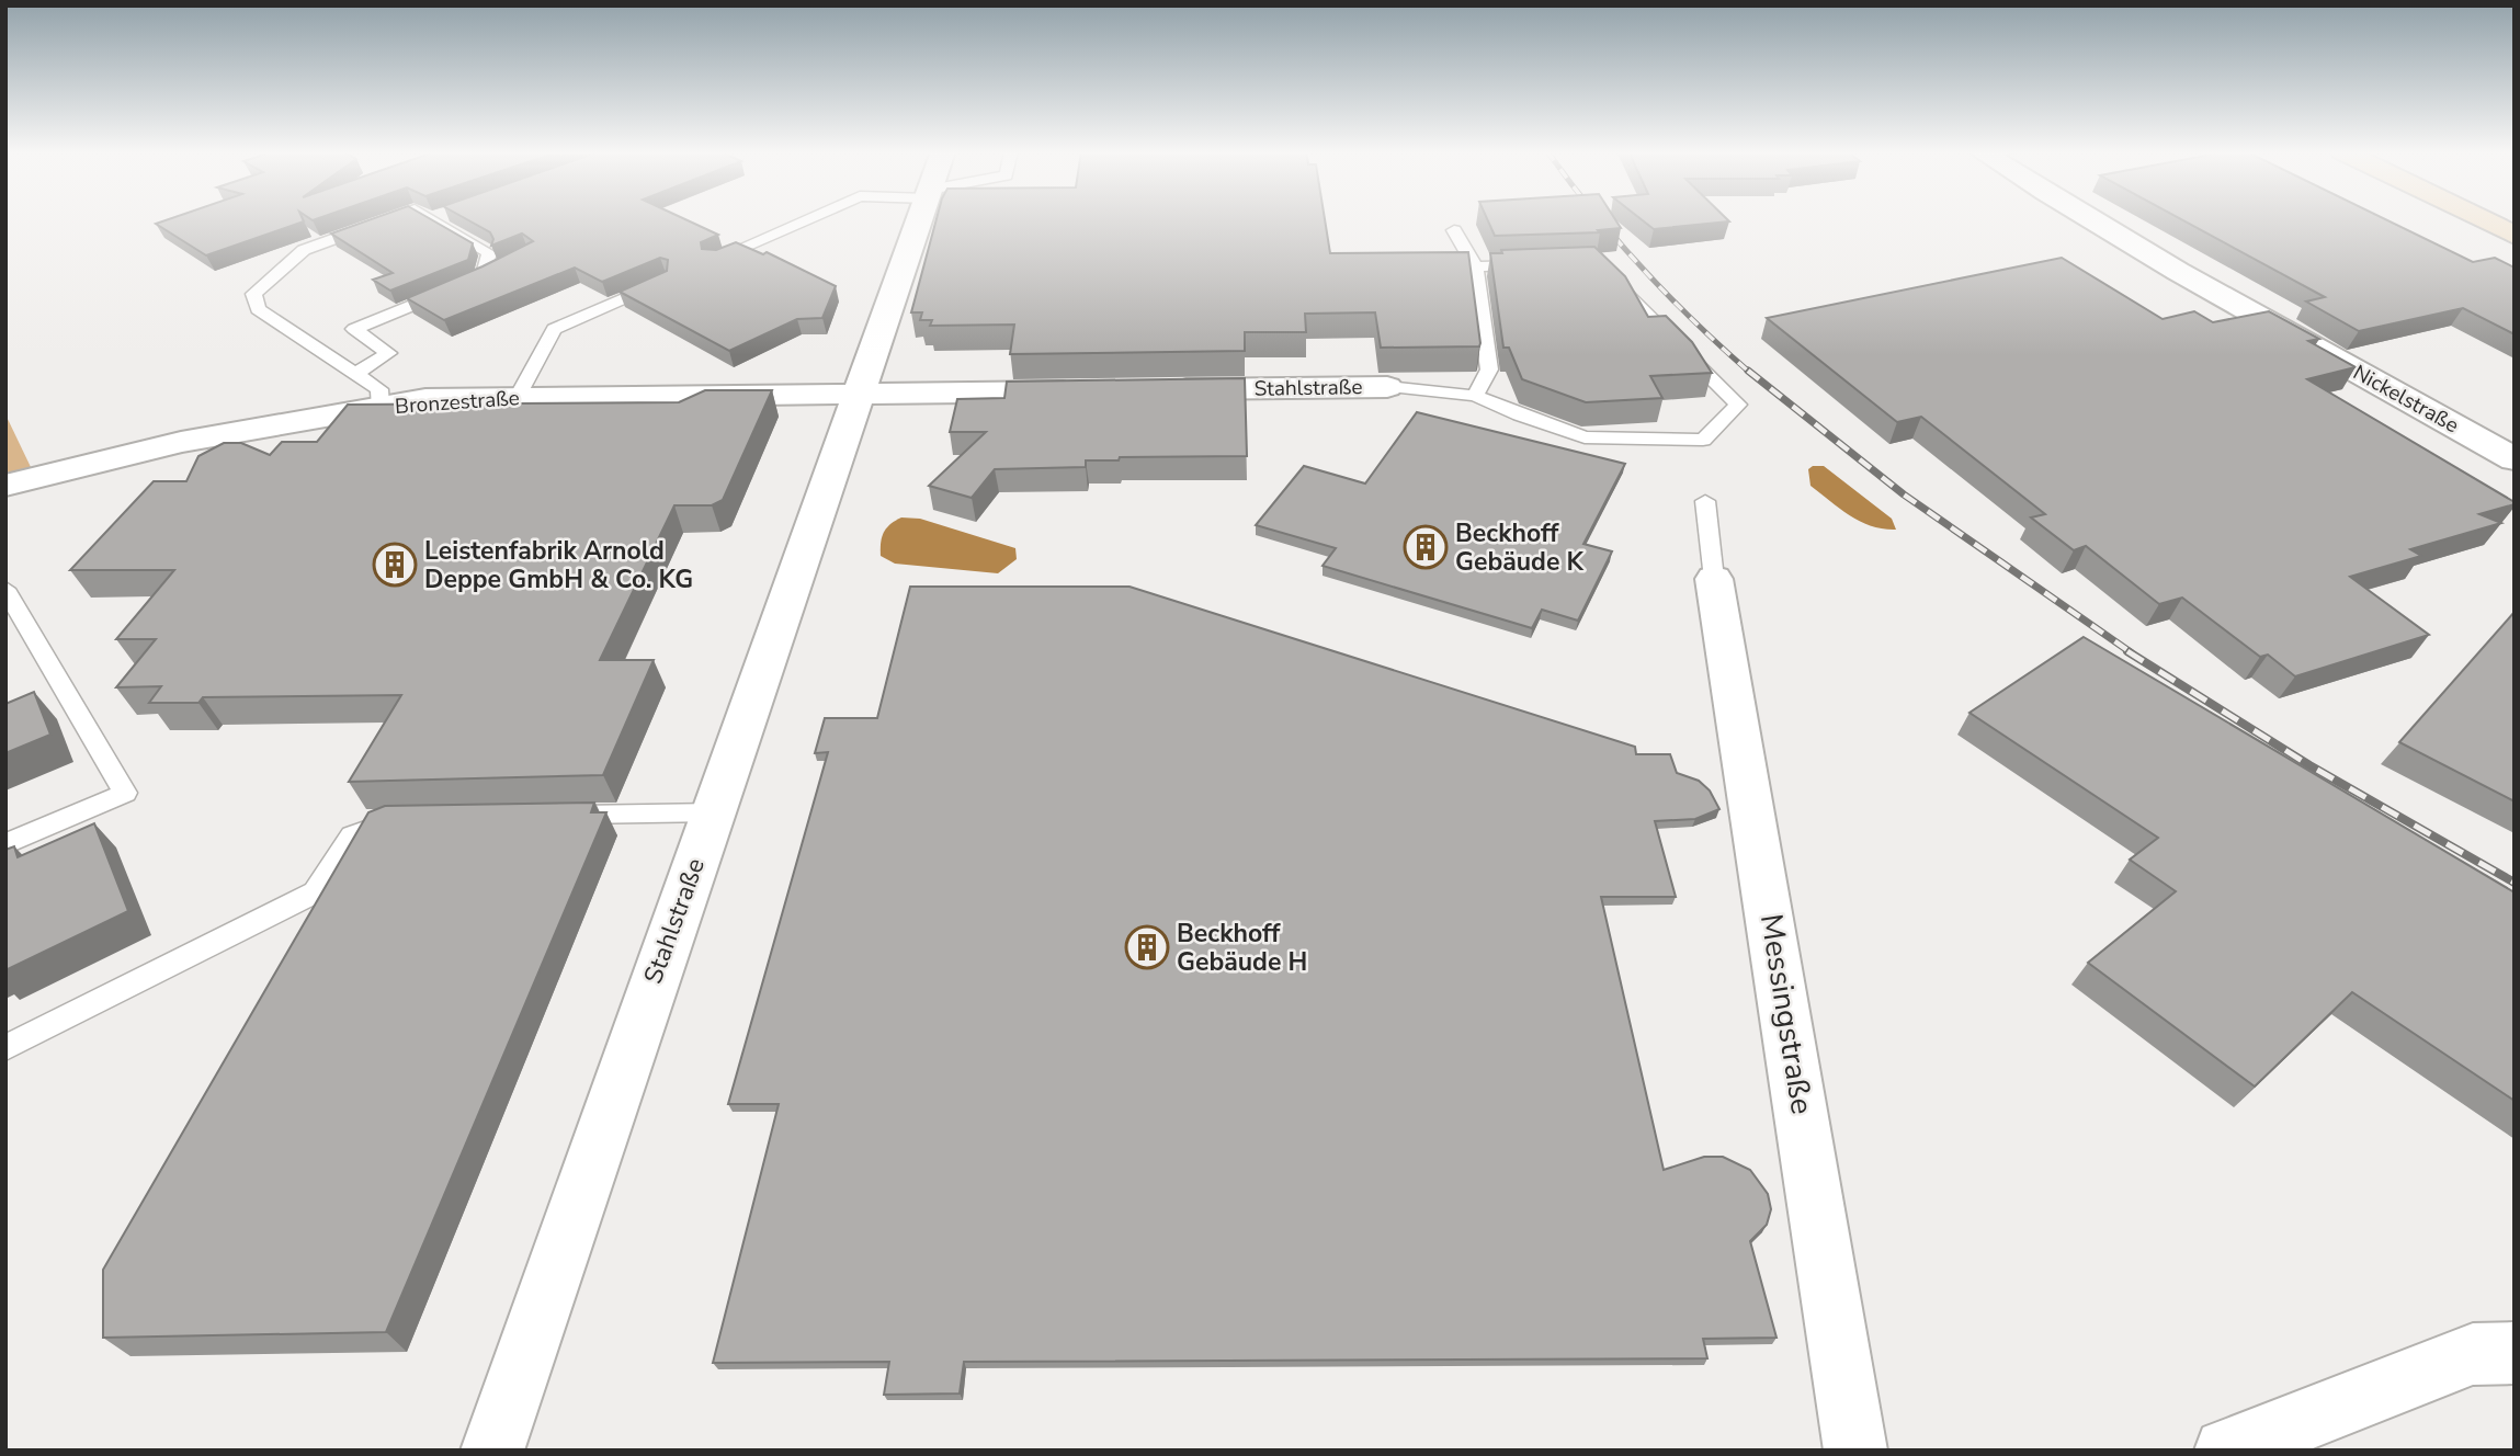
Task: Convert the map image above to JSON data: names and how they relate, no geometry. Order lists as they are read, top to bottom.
{
  "streets": {
    "street": [
      "Stahlstraße",
      "Nickelstraße",
      "Bronzestraße",
      "Messingstraße"
    ]
  },
  "crossings": [
    ["Stahlstraße", "Bronzestraße"]
  ],
  "places": {
    "building": ["Beckhoff Gebäude K", "Leistenfabrik Arnold Deppe GmbH & Co. KG", "Beckhoff Gebäude H"]
  }
}
